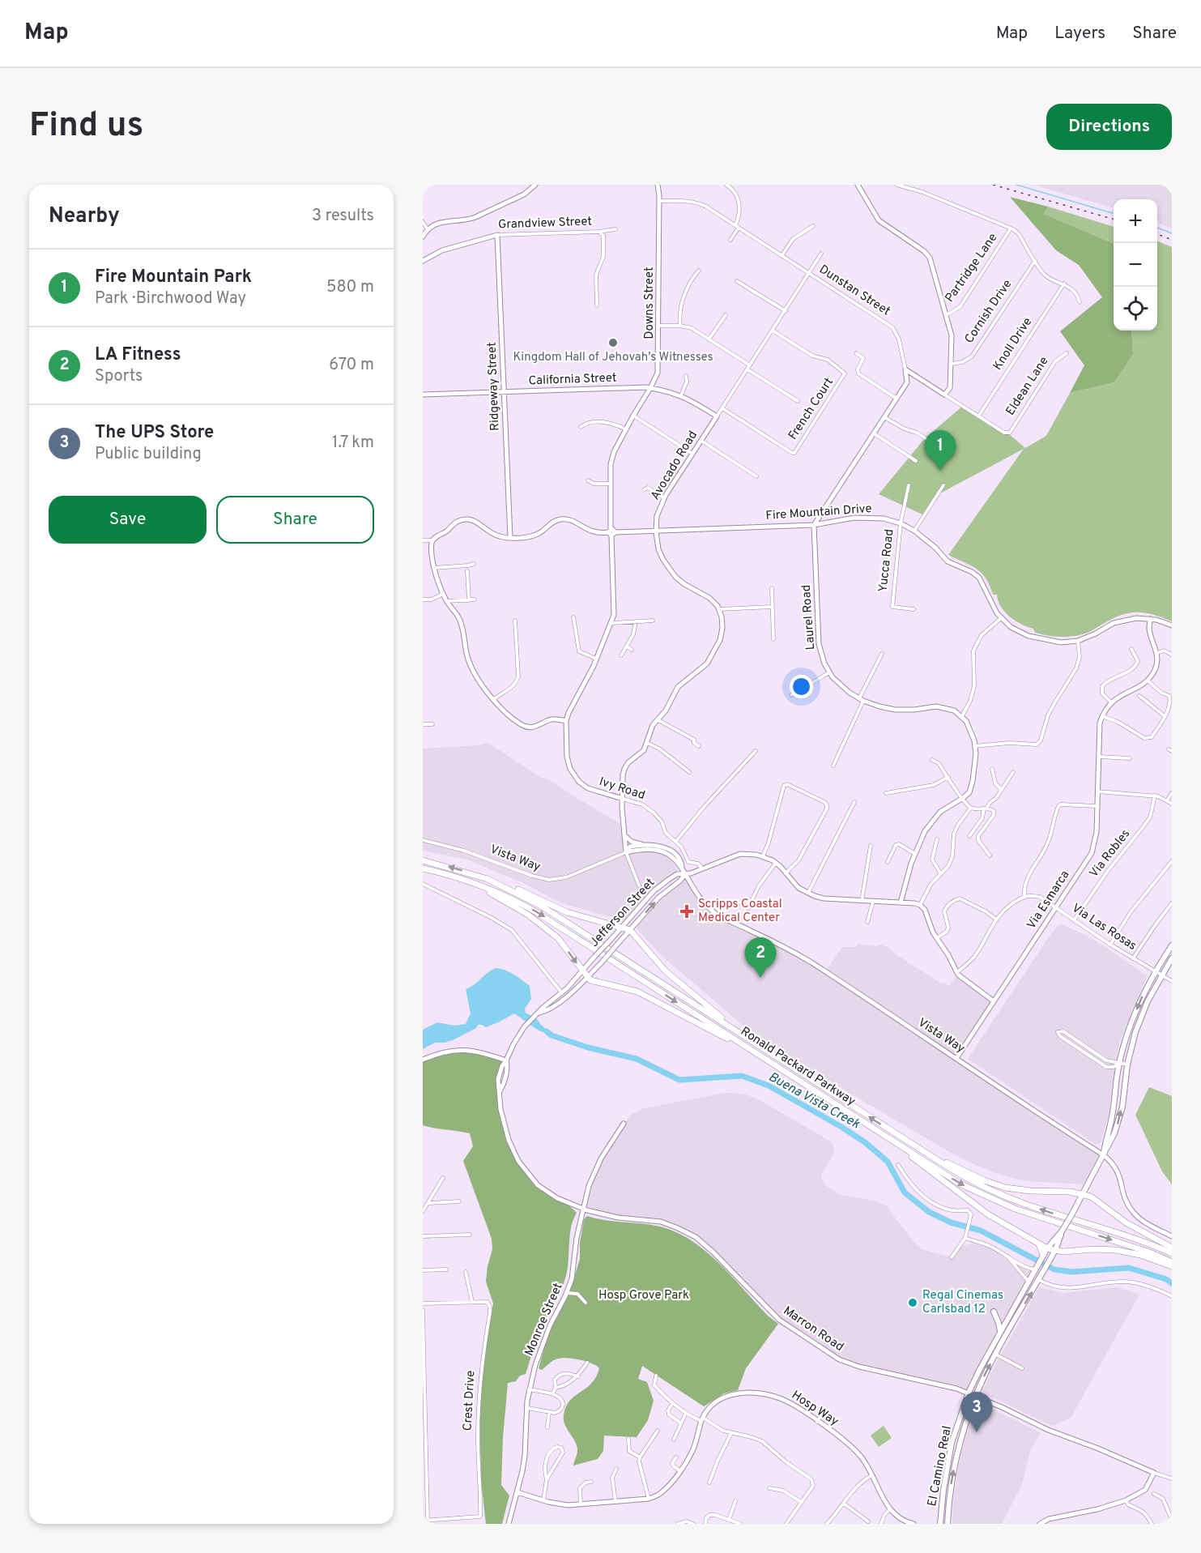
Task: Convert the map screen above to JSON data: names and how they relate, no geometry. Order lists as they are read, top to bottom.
{
  "streets": {
    "highway": ["Ronald Packard Parkway"],
    "main road": ["El Camino Real"],
    "street": [
      "Grandview Street",
      "Partridge Lane",
      "Dunstan Street",
      "Downs Street",
      "Cornish Drive",
      "Knoll Drive",
      "California Street",
      "Ridgeway Street",
      "Eldean Lane",
      "French Court",
      "Avocado Road",
      "Fire Mountain Drive",
      "Yucca Road",
      "Laurel Road",
      "Ivy Road",
      "Via Robles",
      "Vista Way",
      "Via Esmarca",
      "Jefferson Street",
      "Via Las Rosas",
      "Monroe Street",
      "Marron Road",
      "Crest Drive",
      "Hosp Way"
    ]
  },
  "crossings": [
    ["Grandview Street", "Ridgeway Street"],
    ["Dunstan Street", "Downs Street"],
    ["Dunstan Street", "Avocado Road"],
    ["Downs Street", "California Street"],
    ["Downs Street", "Fire Mountain Drive"],
    ["Downs Street", "Ivy Road"],
    ["Knoll Drive", "Eldean Lane"],
    ["California Street", "Ridgeway Street"],
    ["California Street", "Avocado Road"],
    ["Ridgeway Street", "Fire Mountain Drive"],
    ["French Court", "Avocado Road"],
    ["Avocado Road", "Fire Mountain Drive"],
    ["Fire Mountain Drive", "Yucca Road"],
    ["Fire Mountain Drive", "Laurel Road"],
    ["Via Robles", "Via Las Rosas"],
    ["Vista Way", "Via Esmarca"],
    ["Vista Way", "Jefferson Street"],
    ["Via Esmarca", "Via Las Rosas"],
    ["Jefferson Street", "Marron Road"],
    ["Monroe Street", "Marron Road"],
    ["Marron Road", "El Camino Real"]
  ],
  "water": ["Buena Vista Creek"],
  "parks": ["Hosp Grove Park"],
  "places": {
    "other": ["Kingdom Hall of Jehovah's Witnesses", "Regal Cinemas Carlsbad 12"],
    "health": ["Scripps Coastal Medical Center"]
  },
  "page": {
    "header": "Map",
    "nav": ["Map", "Layers", "Share"],
    "buttons": [
      "Directions",
      ["Save", "Share"]
    ],
    "title": "Find us",
    "heading": ["Nearby", "3 results"],
    "map_buttons": ["+", "−"],
    "list": [
      {
        "mark": "1",
        "name": "Fire Mountain Park",
        "note": "Park · Birchwood Way",
        "value": "580 m"
      },
      {
        "mark": "2",
        "name": "LA Fitness",
        "note": "Sports",
        "value": "670 m"
      },
      {
        "mark": "3",
        "name": "The UPS Store",
        "note": "Public building",
        "value": "1.7 km"
      }
    ],
    "pins": ["1", "2", "3"]
  }
}
